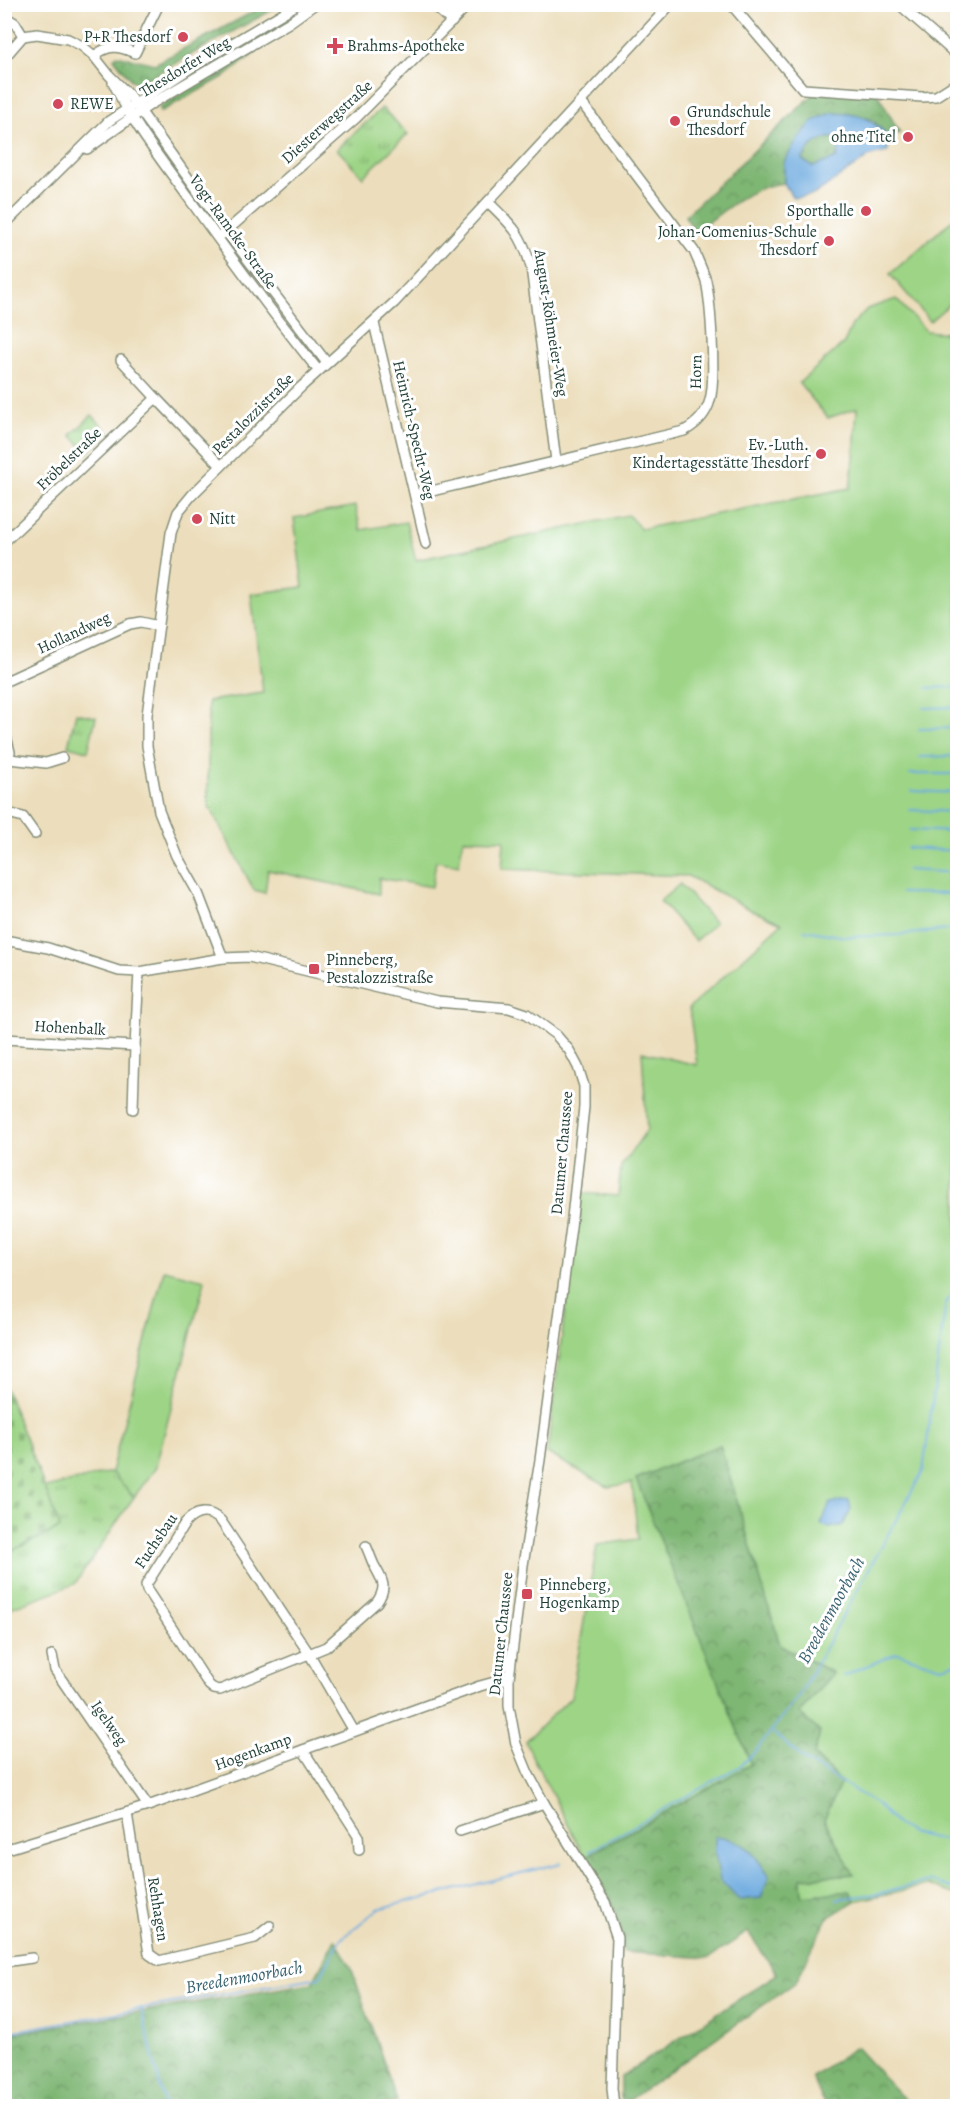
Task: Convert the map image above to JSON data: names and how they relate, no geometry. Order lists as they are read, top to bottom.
{
  "streets": {
    "street": [
      "Thesdorfer Weg",
      "Diesterwegstraße",
      "Vogt-Ramcke-Straße",
      "August-Röhmeier-Weg",
      "Horn",
      "Pestalozzistraße",
      "Heinrich-Specht-Weg",
      "Fröbelstraße",
      "Hollandweg",
      "Hohenbalk",
      "Datumer Chaussee",
      "Fuchsbau",
      "Igelweg",
      "Hogenkamp",
      "Rehhagen"
    ]
  },
  "crossings": [
    ["Thesdorfer Weg", "Vogt-Ramcke-Straße"],
    ["Diesterwegstraße", "Vogt-Ramcke-Straße"],
    ["Vogt-Ramcke-Straße", "Pestalozzistraße"],
    ["August-Röhmeier-Weg", "Horn"],
    ["August-Röhmeier-Weg", "Pestalozzistraße"],
    ["Horn", "Pestalozzistraße"],
    ["Horn", "Heinrich-Specht-Weg"],
    ["Pestalozzistraße", "Heinrich-Specht-Weg"],
    ["Pestalozzistraße", "Hollandweg"],
    ["Pestalozzistraße", "Datumer Chaussee"],
    ["Datumer Chaussee", "Hogenkamp"],
    ["Fuchsbau", "Hogenkamp"],
    ["Igelweg", "Hogenkamp"],
    ["Hogenkamp", "Rehhagen"]
  ],
  "water": ["Breedenmoorbach"],
  "places": {
    "other": [
      "P+R Thesdorf",
      "REWE",
      "Grundschule Thesdorf",
      "ohne Titel",
      "Sporthalle",
      "Johan-Comenius-Schule Thesdorf",
      "Ev.-Luth. Kindertagesstätte Thesdorf",
      "Nitt"
    ],
    "health": ["Brahms-Apotheke"],
    "transit": ["Pinneberg, Pestalozzistraße", "Pinneberg, Hogenkamp"]
  }
}
